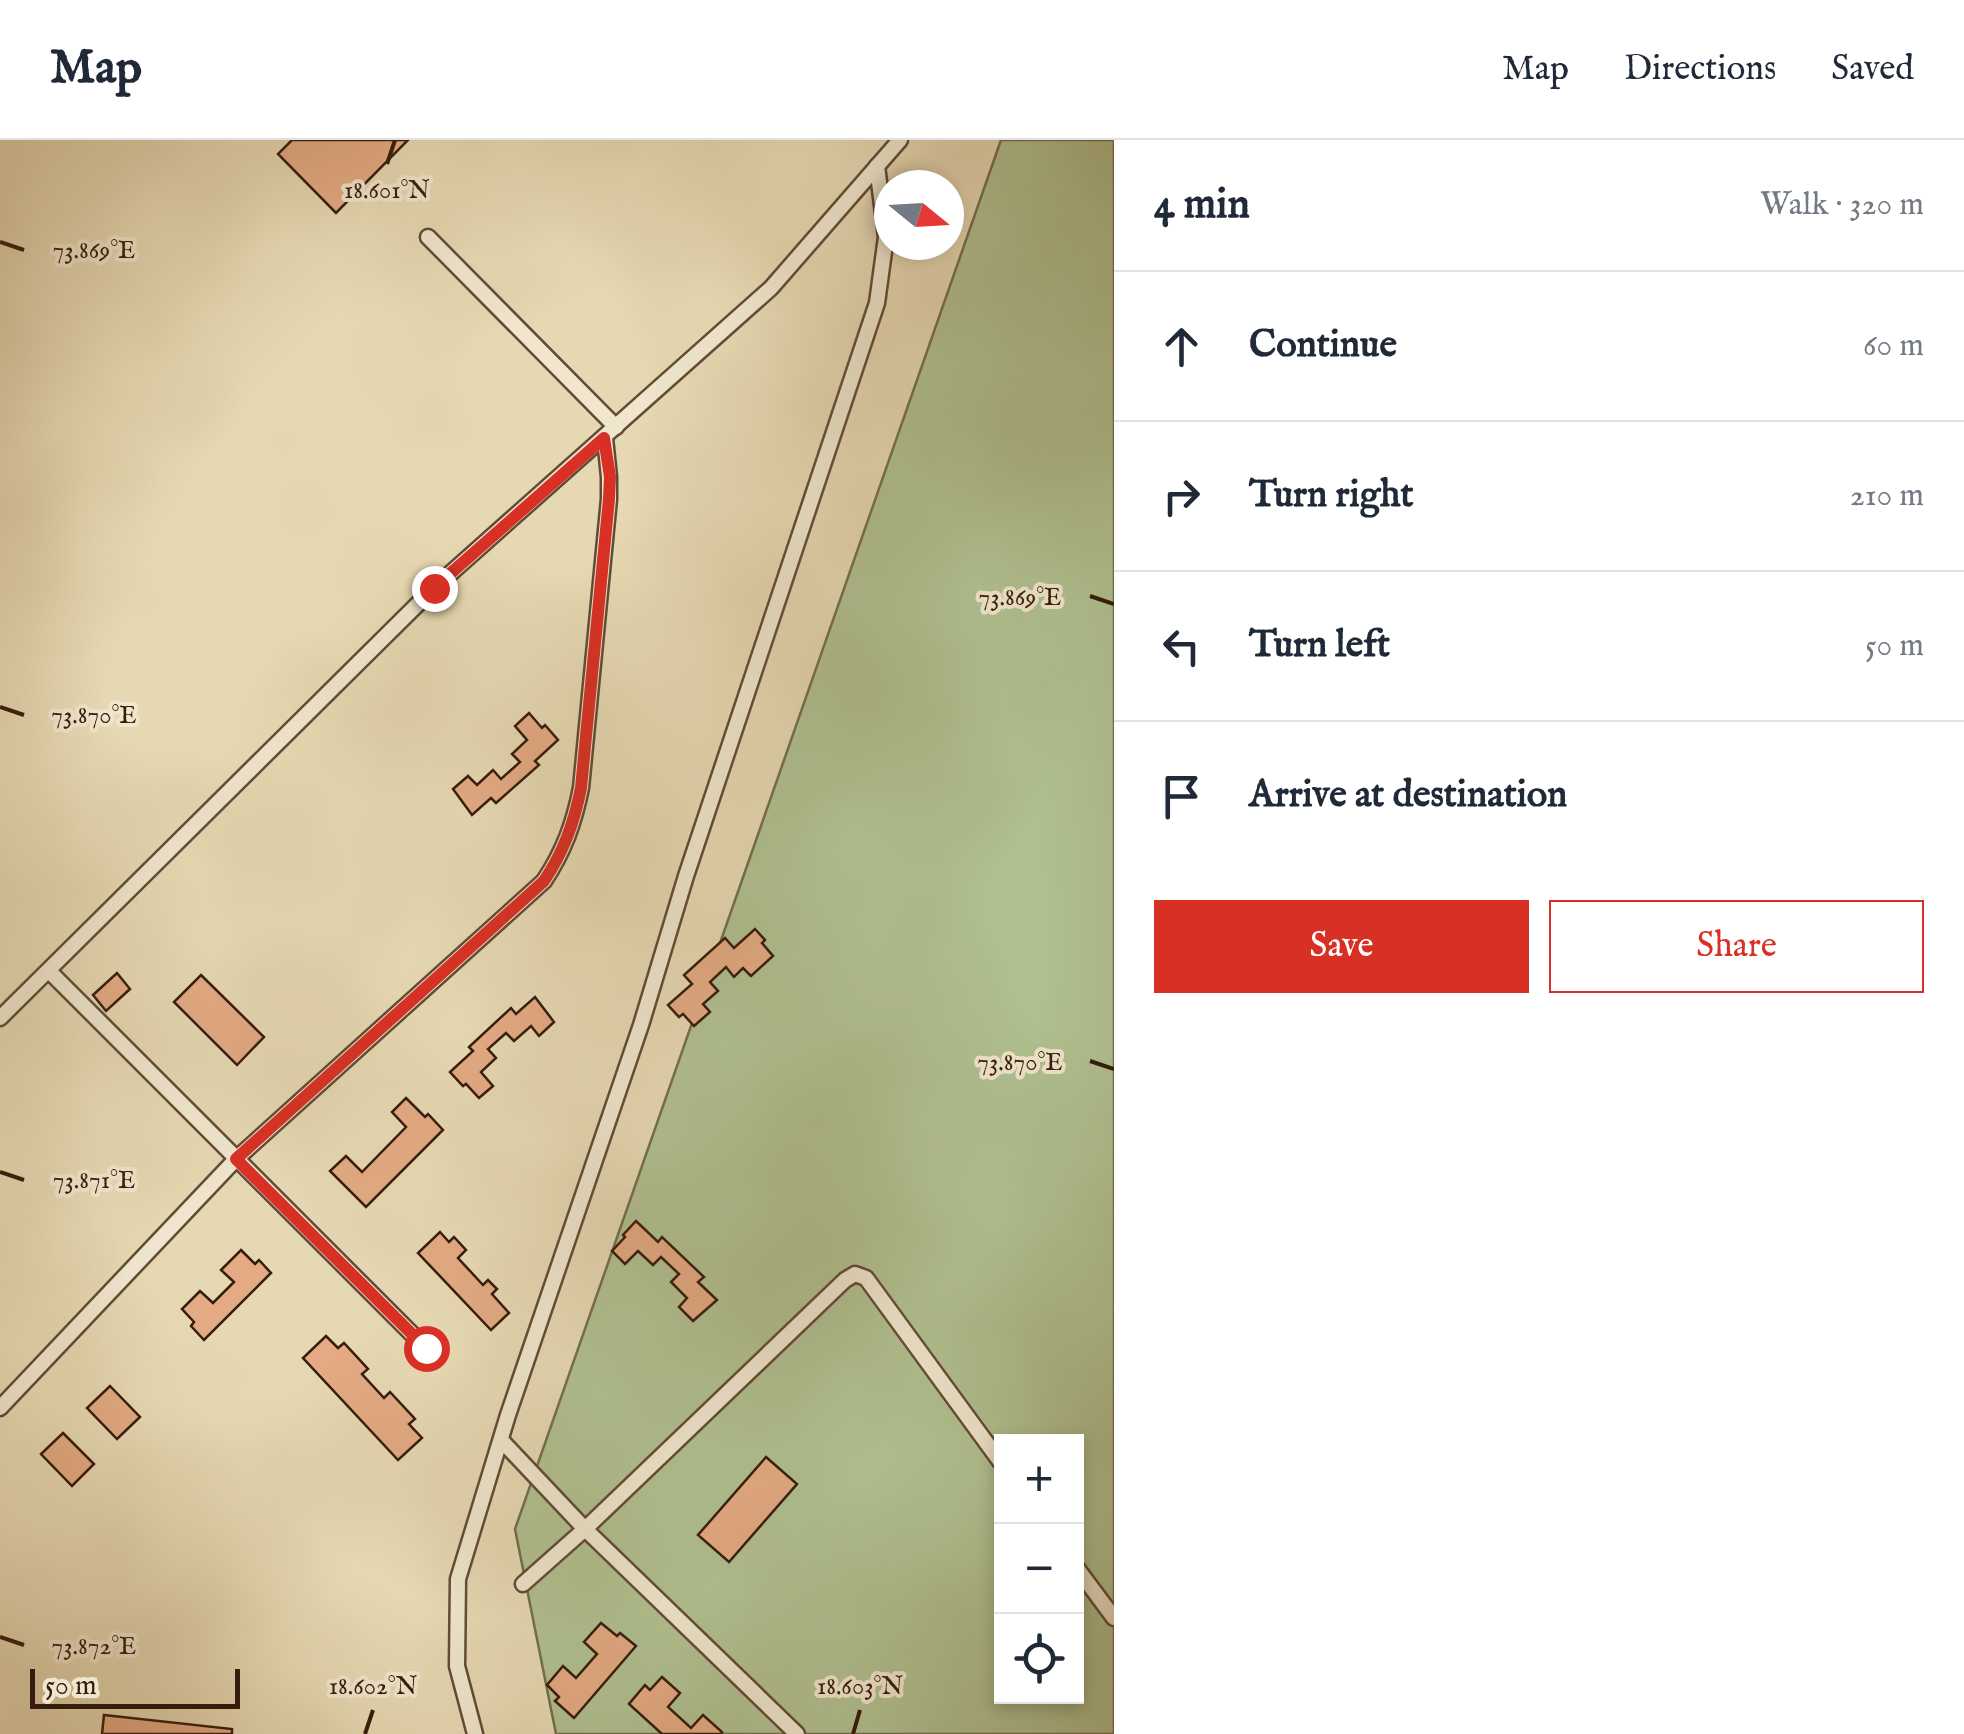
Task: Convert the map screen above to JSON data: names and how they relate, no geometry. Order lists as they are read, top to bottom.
{
  "scale_bar": "50 m",
  "north": "right",
  "page": {
    "header": "Map",
    "nav": ["Map", "Directions", "Saved"],
    "heading": ["4 min", "Walk · 320 m"],
    "list": [
      ["Continue", "60 m"],
      ["Turn right", "210 m"],
      ["Turn left", "50 m"],
      "Arrive at destination"
    ],
    "buttons": ["Save", "Share"],
    "map_buttons": ["+", "−"],
    "scale": "50 m"
  },
  "coordinates": [
    "18.601°N",
    "73.869°E",
    "73.870°E",
    "73.871°E",
    "73.872°E",
    "18.602°N",
    "18.603°N"
  ]
}
